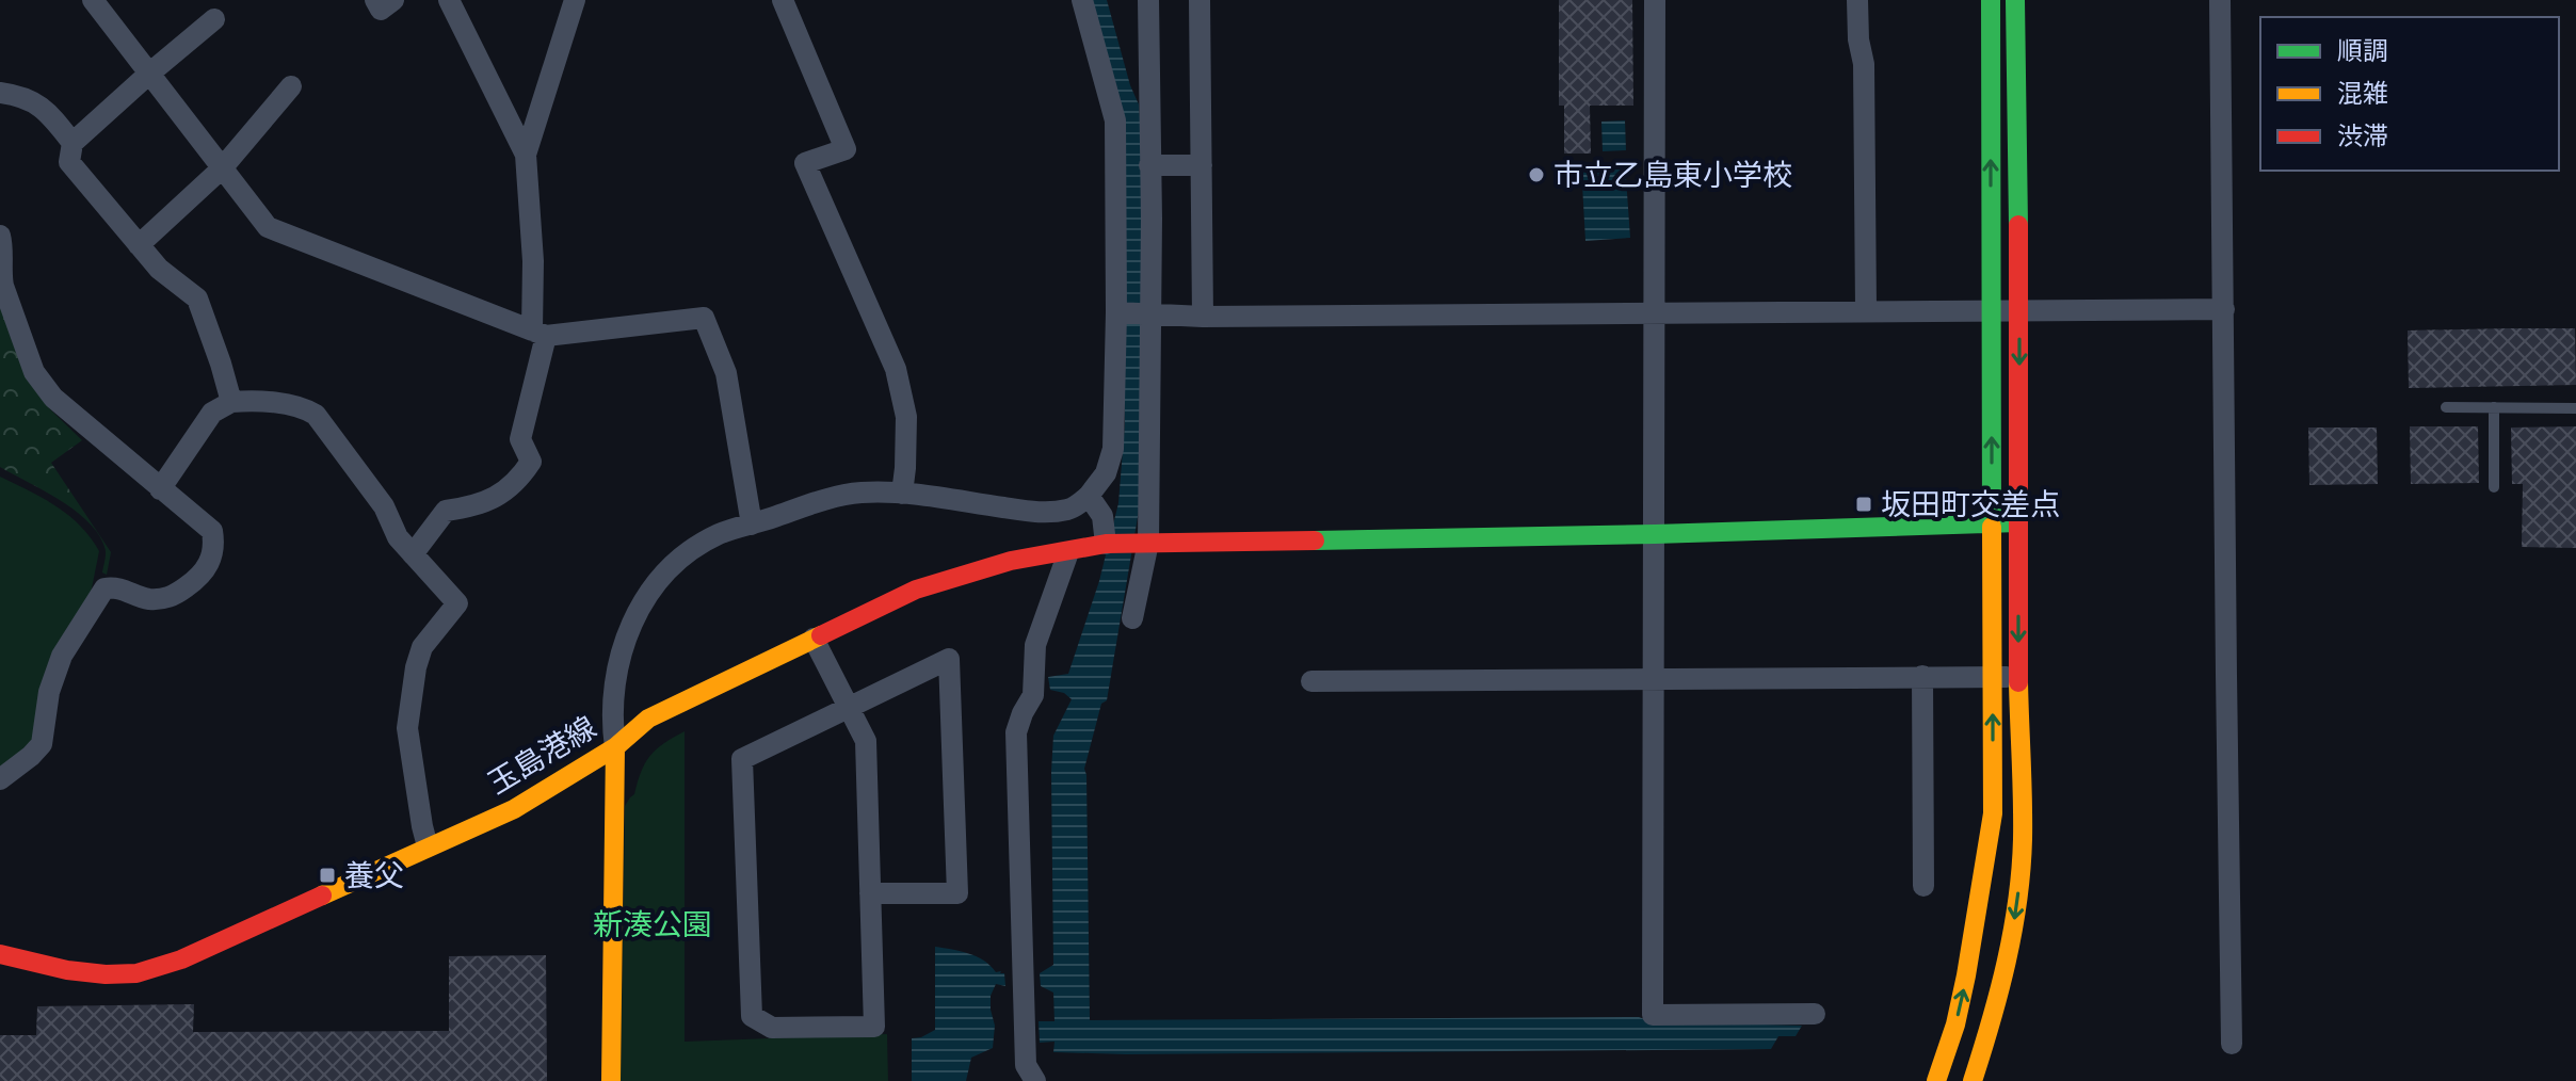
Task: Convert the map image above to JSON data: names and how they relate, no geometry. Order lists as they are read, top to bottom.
{
  "streets": {
    "street": ["玉島港線"]
  },
  "parks": ["新湊公園"],
  "places": {
    "other": ["市立乙島東小学校"],
    "transit": ["坂田町交差点", "養父"]
  },
  "legend": ["順調", "混雑", "渋滞"]
}
